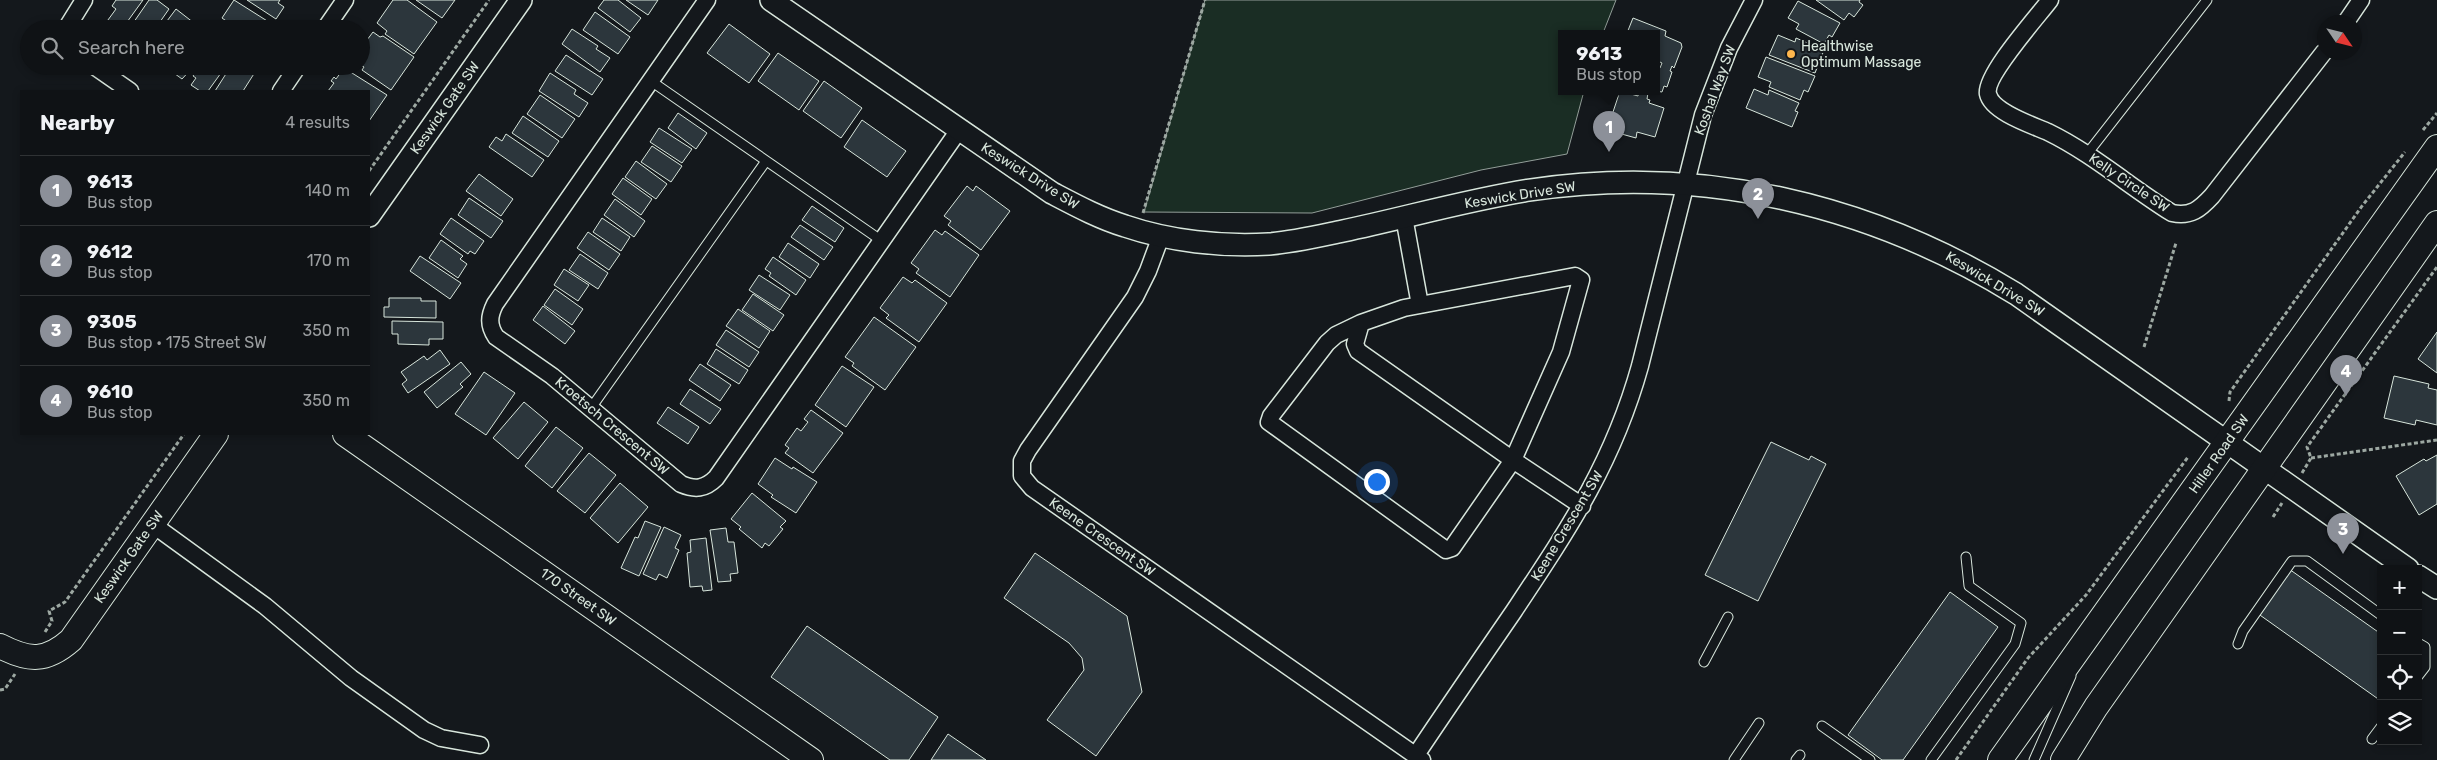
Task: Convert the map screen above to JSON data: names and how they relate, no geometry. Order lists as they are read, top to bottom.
{
  "streets": {
    "main road": ["Keswick Gate SW", "Hiller Road SW", "170 Street SW"],
    "street": [
      "Koshal Way SW",
      "Keswick Drive SW",
      "Kelly Circle SW",
      "Kroetsch Crescent SW",
      "Keene Crescent SW"
    ]
  },
  "crossings": [
    ["Koshal Way SW", "Keswick Drive SW"],
    ["Koshal Way SW", "Keene Crescent SW"],
    ["Keswick Drive SW", "Kroetsch Crescent SW"],
    ["Keswick Drive SW", "Hiller Road SW"],
    ["Keswick Drive SW", "Keene Crescent SW"]
  ],
  "places": ["Healthwise Optimum Massage"],
  "north": "bottom right",
  "page": {
    "search": "Search here",
    "popup": ["9613", "Bus stop"],
    "heading": ["Nearby", "4 results"],
    "pins": [
      "1",
      "2",
      "4",
      "3"
    ],
    "list": [
      {
        "mark": "1",
        "name": "9613",
        "note": "Bus stop",
        "value": "140 m"
      },
      {
        "mark": "2",
        "name": "9612",
        "note": "Bus stop",
        "value": "170 m"
      },
      {
        "mark": "3",
        "name": "9305",
        "note": "Bus stop · 175 Street SW",
        "value": "350 m"
      },
      {
        "mark": "4",
        "name": "9610",
        "note": "Bus stop",
        "value": "350 m"
      }
    ],
    "map_buttons": ["+", "−"]
  }
}
